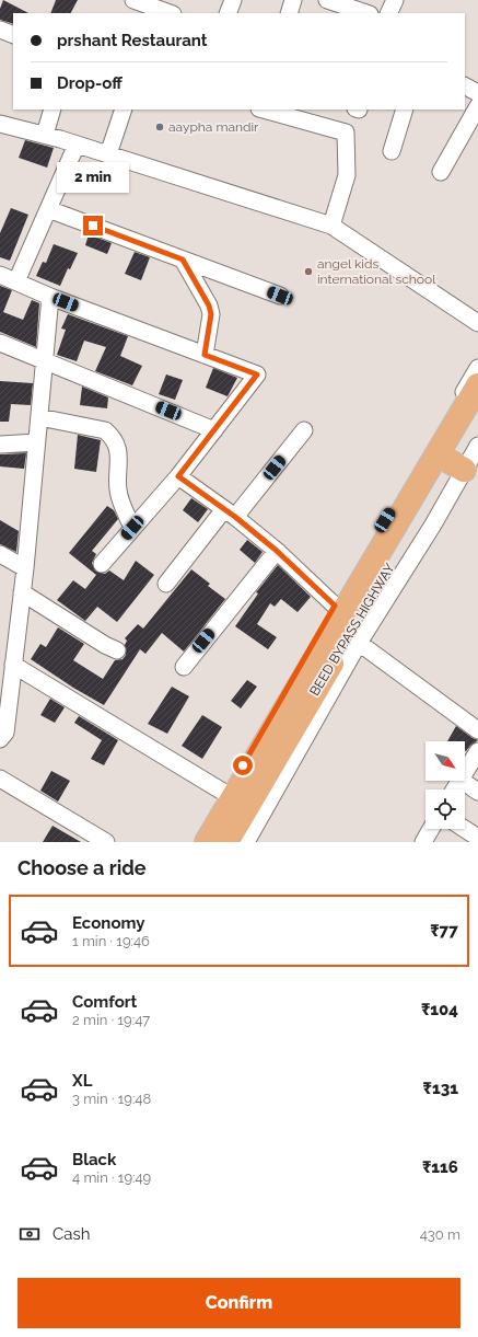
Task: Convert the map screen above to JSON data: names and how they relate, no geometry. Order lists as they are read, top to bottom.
{
  "streets": {
    "highway": ["BEED BYPASS HIGHWAY"]
  },
  "places": ["aaypha mandir", "angel kids international school"],
  "north": "bottom right",
  "page": {
    "banner": ["prshant Restaurant", "Drop-off"],
    "bubble": "2 min",
    "heading": "Choose a ride",
    "list": [
      {
        "name": "Economy",
        "note": "1 min · 19:46",
        "value": "₹77"
      },
      {
        "name": "Comfort",
        "note": "2 min · 19:47",
        "value": "₹104"
      },
      {
        "name": "XL",
        "note": "3 min · 19:48",
        "value": "₹131"
      },
      {
        "name": "Black",
        "note": "4 min · 19:49",
        "value": "₹116"
      }
    ],
    "pay": ["Cash", "430 m"],
    "buttons": "Confirm"
  }
}
